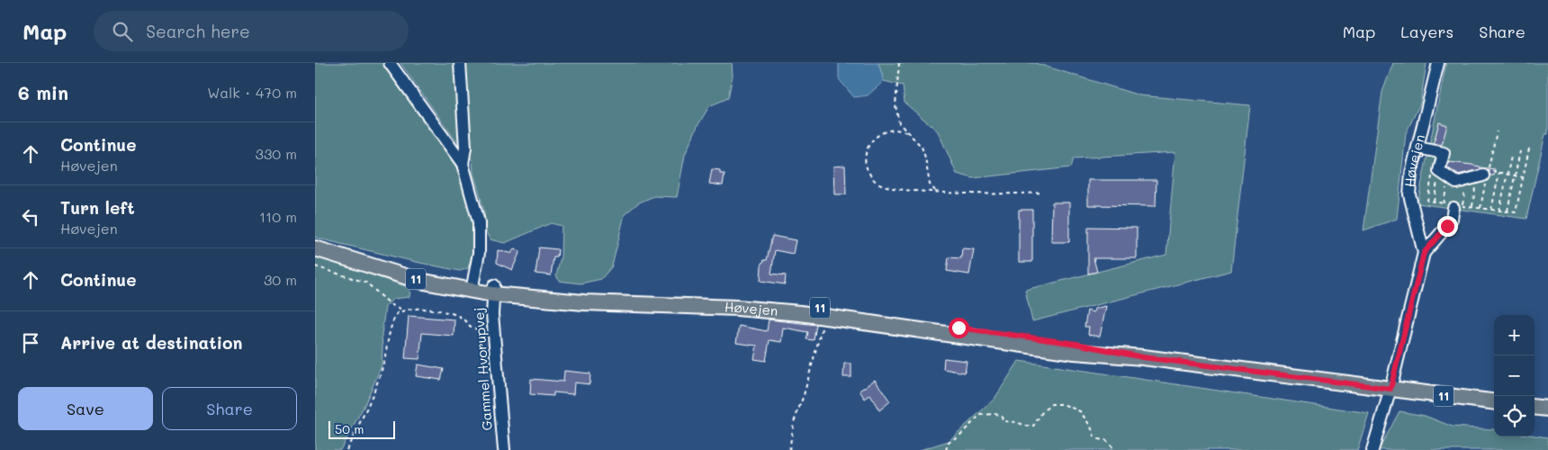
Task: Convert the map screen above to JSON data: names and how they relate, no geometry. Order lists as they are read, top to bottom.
{
  "streets": {
    "main road": ["Høvejen", "11"],
    "street": ["Gammel Hvorupvej"]
  },
  "crossings": [
    ["Høvejen", "Gammel Hvorupvej"]
  ],
  "scale_bar": "50 m",
  "page": {
    "header": "Map",
    "search": "Search here",
    "nav": ["Map", "Layers", "Share"],
    "heading": ["6 min", "Walk · 470 m"],
    "list": [
      ["Continue", "Høvejen", "330 m"],
      ["Turn left", "Høvejen", "110 m"],
      ["Continue", "30 m"],
      "Arrive at destination"
    ],
    "map_buttons": ["+", "−"],
    "buttons": ["Save", "Share"],
    "scale": "50 m"
  }
}
